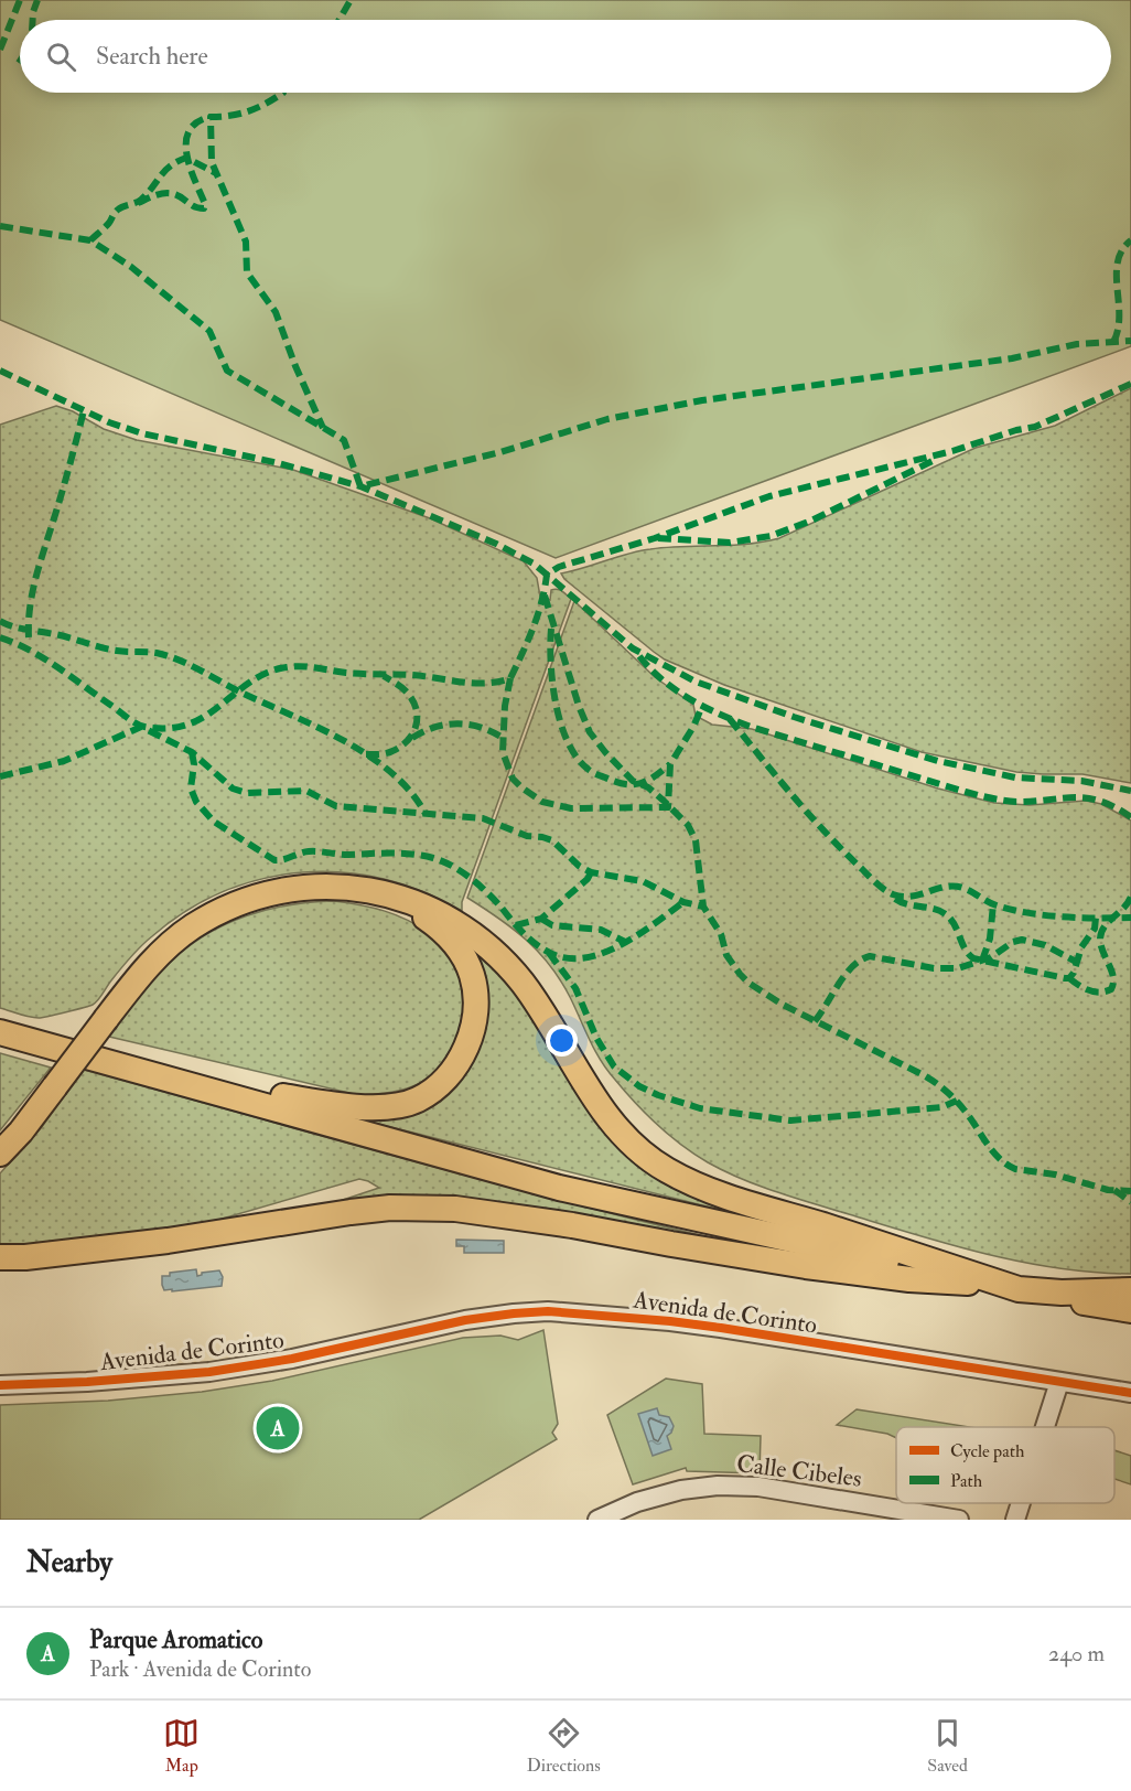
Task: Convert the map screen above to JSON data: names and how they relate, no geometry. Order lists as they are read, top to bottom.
{
  "streets": {
    "street": ["Avenida de Corinto", "Calle Cibeles"]
  },
  "legend": ["Cycle path", "Path"],
  "page": {
    "search": "Search here",
    "pins": "A",
    "heading": "Nearby",
    "list": [
      {
        "mark": "A",
        "name": "Parque Aromatico",
        "note": "Park · Avenida de Corinto",
        "value": "240 m"
      }
    ],
    "nav": ["Map", "Directions", "Saved"]
  }
}
